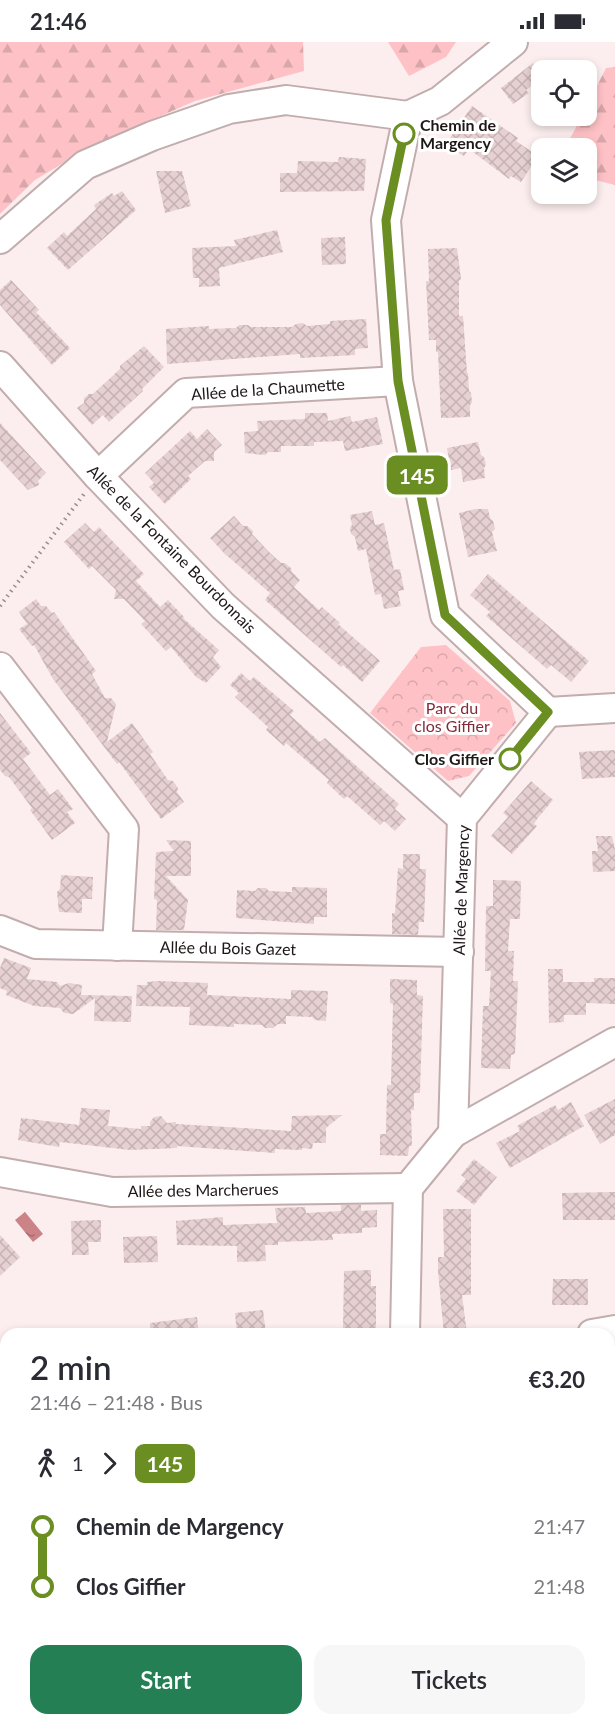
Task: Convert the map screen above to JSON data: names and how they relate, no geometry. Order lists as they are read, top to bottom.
{
  "streets": {
    "street": [
      "Allée de la Chaumette",
      "Allée de la Fontaine Bourdonnais",
      "Allée de Margency",
      "Allée du Bois Gazet",
      "Allée des Marcherues"
    ]
  },
  "crossings": [
    ["Allée de la Chaumette", "Allée de la Fontaine Bourdonnais"],
    ["Allée de la Fontaine Bourdonnais", "Allée de Margency"],
    ["Allée de Margency", "Allée du Bois Gazet"]
  ],
  "parks": ["Parc du clos Giffier"],
  "places": ["Chemin de Margency", "Clos Giffier"],
  "lines": ["bus line 145"],
  "page": {
    "status": "21:46",
    "on_map": "145",
    "heading": ["2 min", "21:46 – 21:48 · Bus", "€3.20"],
    "legs": ["1", "145"],
    "list": [
      {
        "name": "Chemin de Margency",
        "value": "21:47"
      },
      {
        "name": "Clos Giffier",
        "value": "21:48"
      }
    ],
    "buttons": ["Start", "Tickets"]
  }
}
